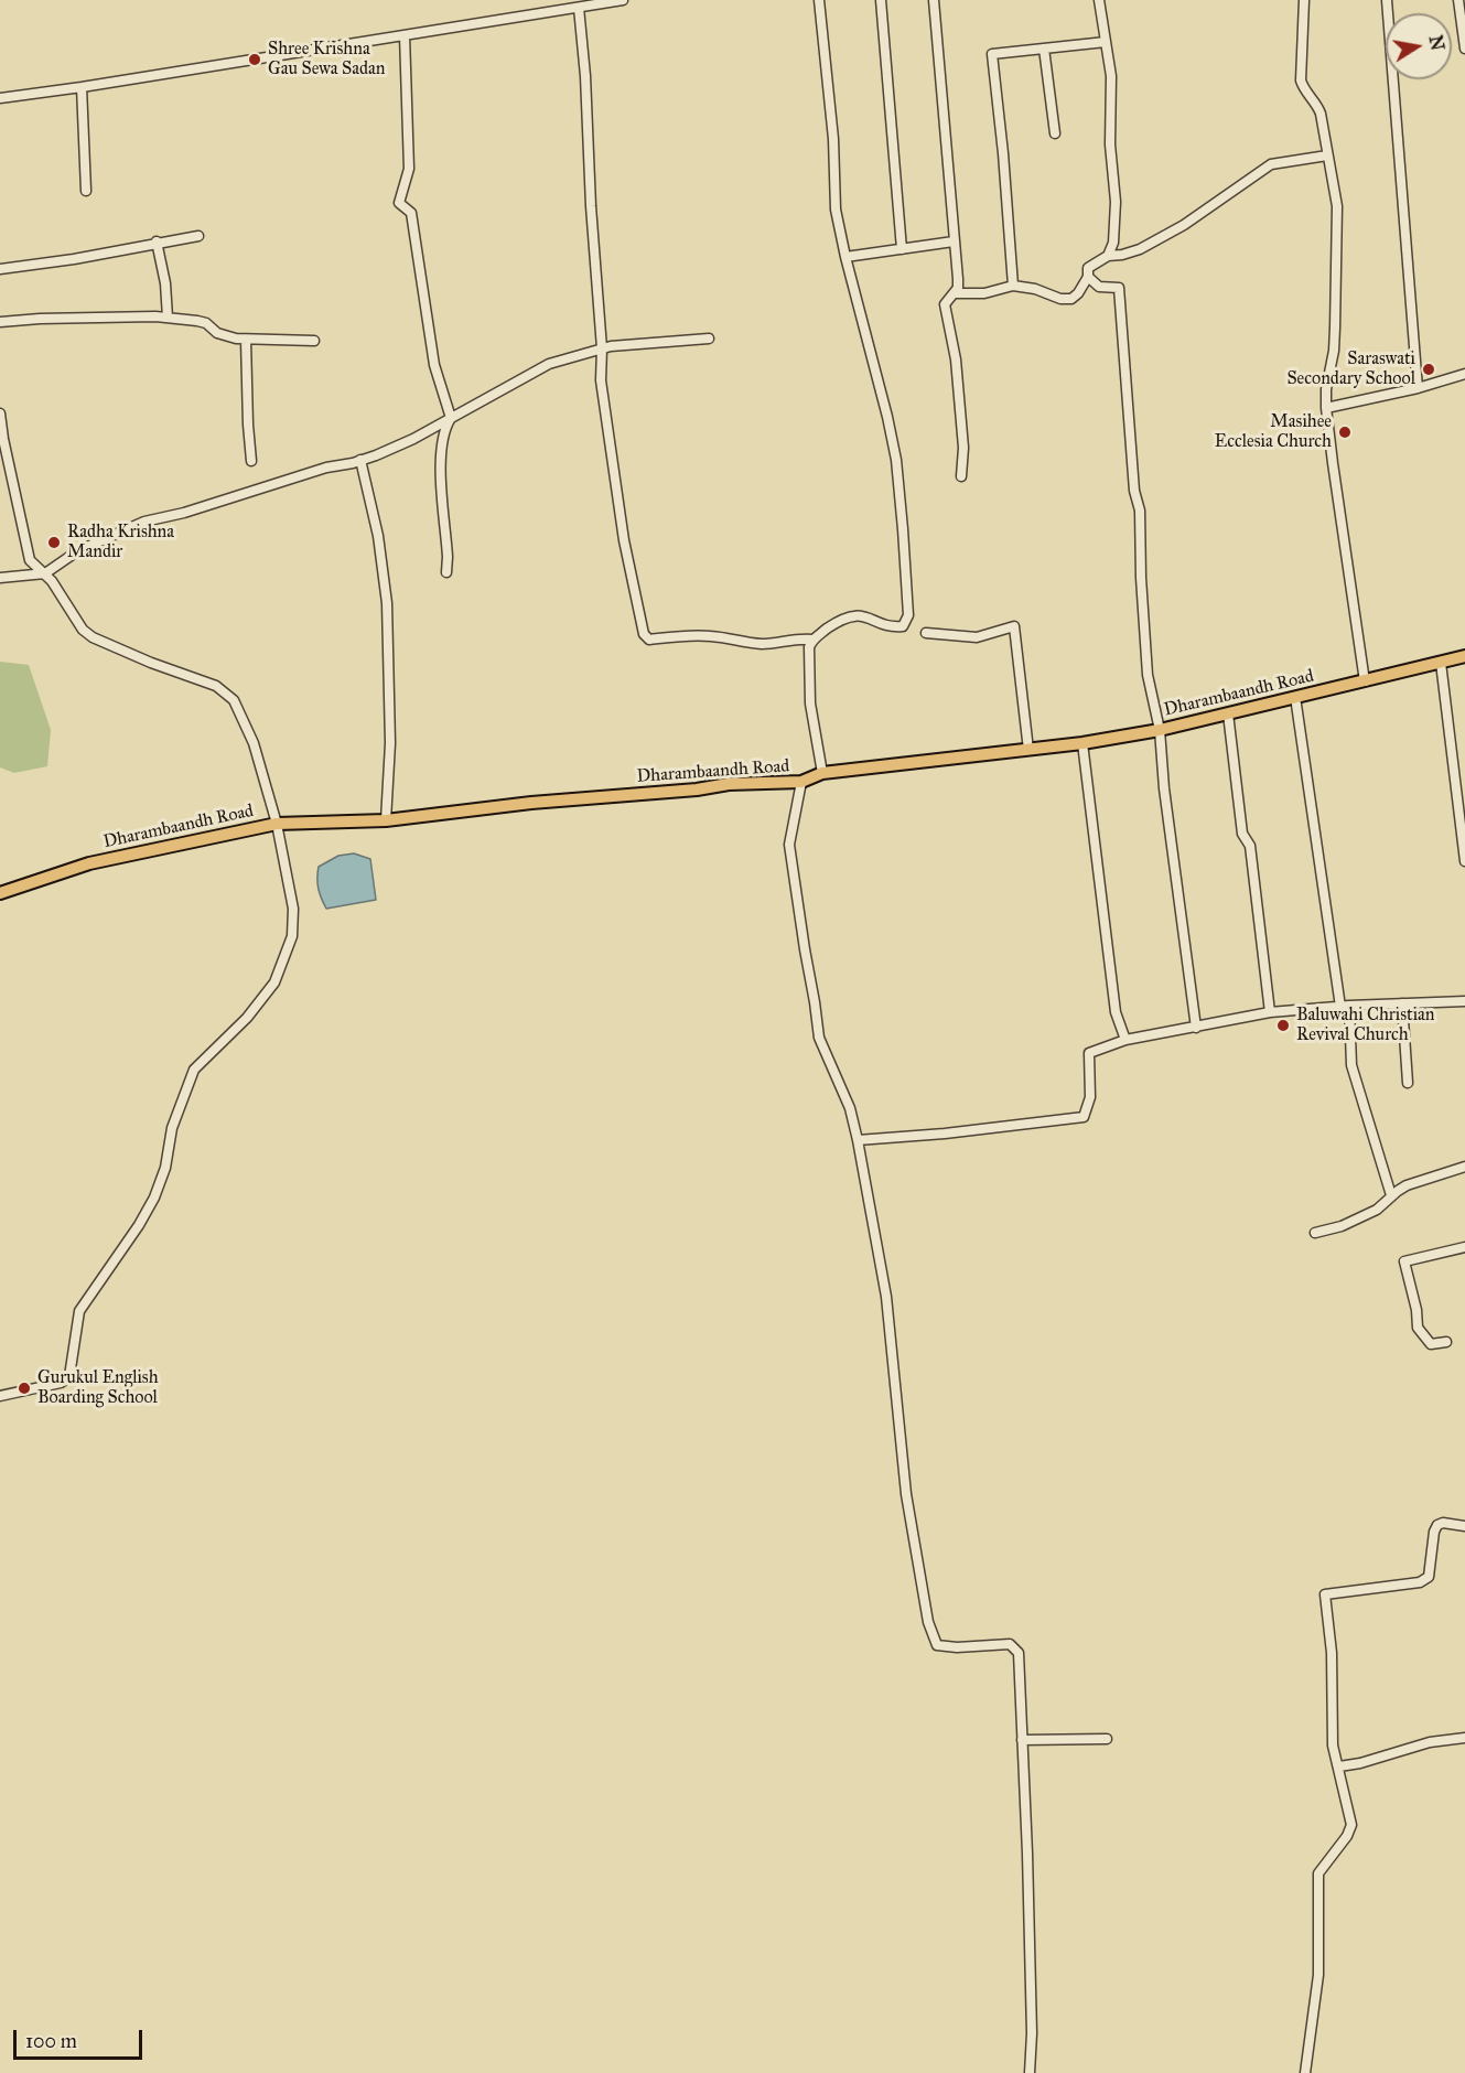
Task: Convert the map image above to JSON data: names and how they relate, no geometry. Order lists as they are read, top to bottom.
{
  "streets": {
    "main road": ["Dharambaandh Road"]
  },
  "places": [
    "Shree Krishna Gau Sewa Sadan",
    "Saraswati Secondary School",
    "Masihee Ecclesia Church",
    "Radha Krishna Mandir",
    "Baluwahi Christian Revival Church",
    "Gurukul English Boarding School"
  ],
  "scale_bar": "100 m",
  "north": "right"
}
